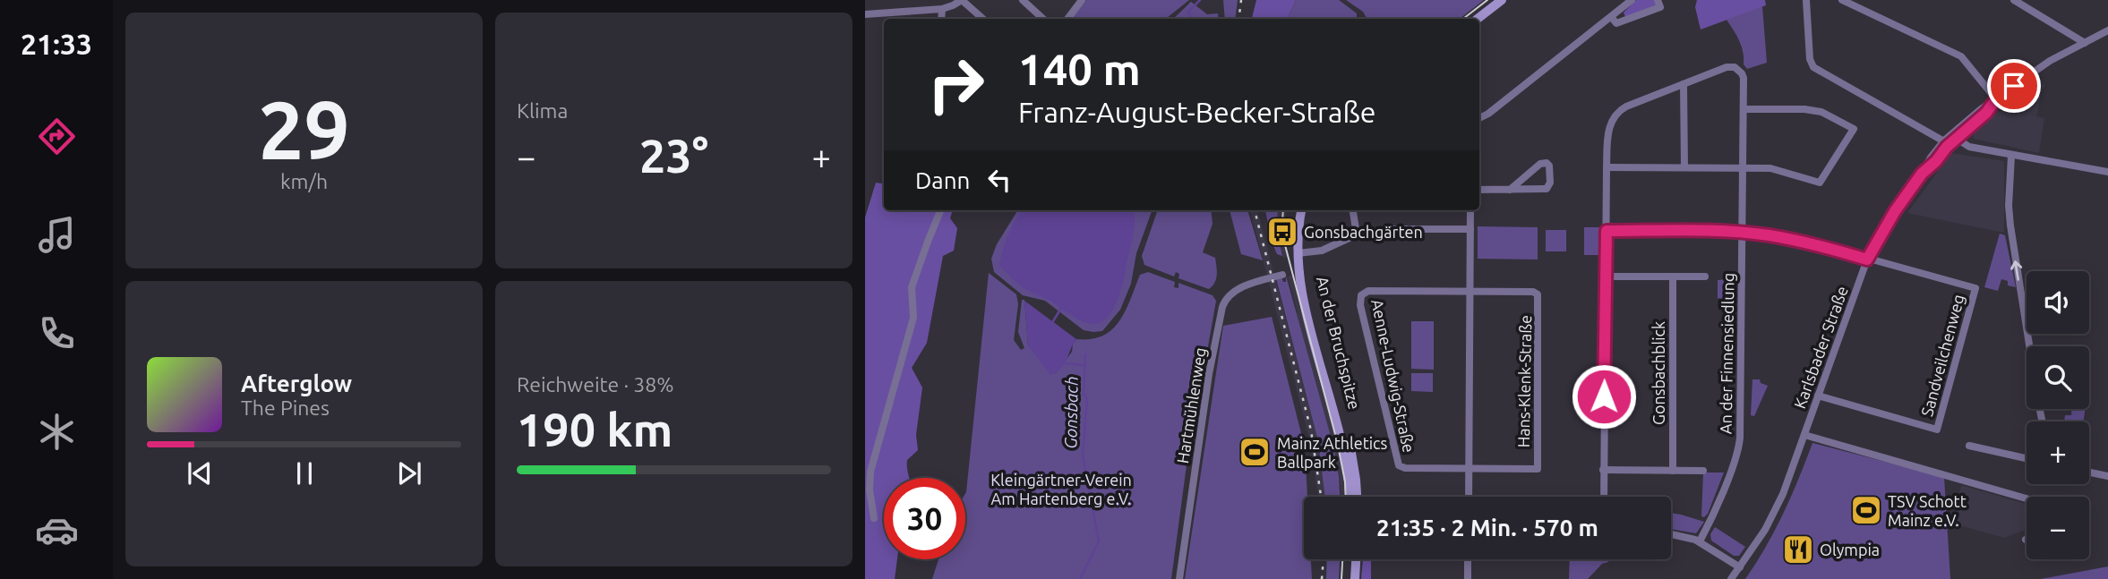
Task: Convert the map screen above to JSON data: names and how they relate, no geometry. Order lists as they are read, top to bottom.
{
  "streets": {
    "main road": ["An der Bruchspitze"],
    "street": [
      "Karlsbader Straße",
      "An der Finnensiedlung",
      "Sandveilchenweg",
      "Gonsbachblick",
      "Aenne-Ludwig-Straße",
      "Hans-Klenk-Straße",
      "Hartmühlenweg"
    ]
  },
  "crossings": [
    ["Karlsbader Straße", "Sandveilchenweg"],
    ["Aenne-Ludwig-Straße", "Hans-Klenk-Straße"]
  ],
  "water": ["Gonsbach"],
  "parks": ["Kleingärtner-Verein Am Hartenberg e.V."],
  "places": {
    "bus stop": ["Gonsbachgärten"],
    "sports": ["Mainz Athletics Ballpark", "TSV Schott Mainz e.V."],
    "restaurant": ["Olympia"]
  },
  "page": {
    "tabs": "21:33",
    "tile": [
      ["29", "km/h"],
      "Klima",
      ["Reichweite · 38%", "190 km"]
    ],
    "turn": ["140 m", "Franz-August-Becker-Straße"],
    "heat": ["−", "23°", "+"],
    "then": "Dann",
    "map_buttons": ["+", "−"],
    "song": ["Afterglow", "The Pines"],
    "limit": "30",
    "trip": "21:35 · 2 Min. · 570 m"
  }
}
